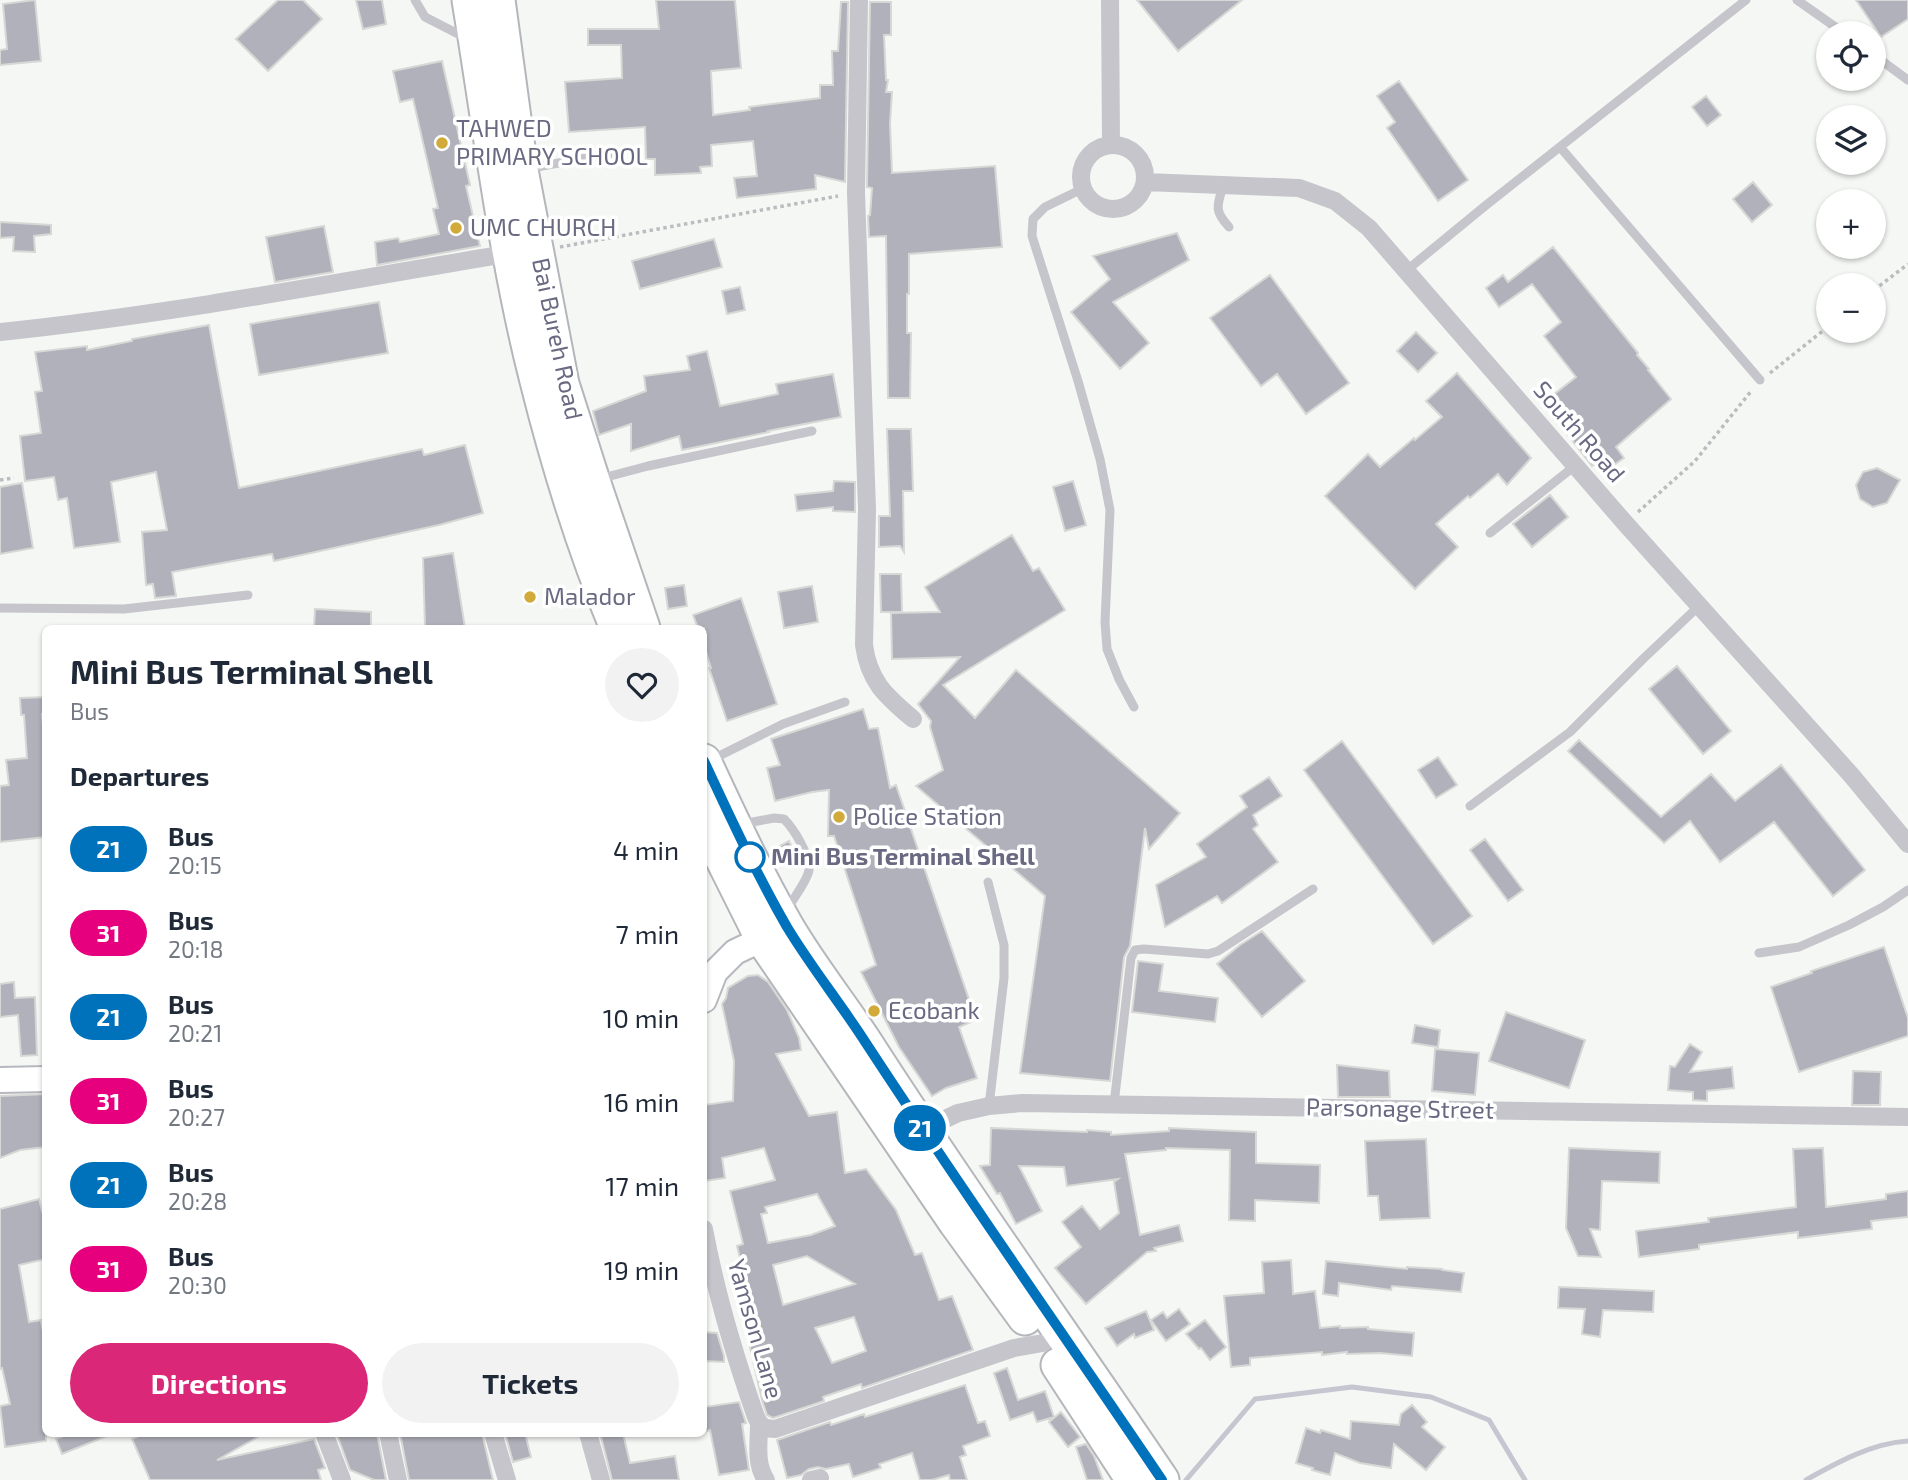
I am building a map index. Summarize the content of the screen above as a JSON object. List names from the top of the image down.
{
  "streets": {
    "highway": ["Bai Bureh Road"],
    "street": ["South Road", "Parsonage Street", "Yamson Lane"]
  },
  "places": [
    "TAHWED PRIMARY SCHOOL",
    "UMC CHURCH",
    "Malador",
    "Police Station",
    "Mini Bus Terminal Shell",
    "Ecobank"
  ],
  "lines": ["bus line 21"],
  "page": {
    "on_map": "21",
    "map_buttons": ["+", "−"],
    "heading": [
      ["Mini Bus Terminal Shell", "Bus"],
      "Departures"
    ],
    "list": [
      {
        "mark": "21",
        "name": "Bus",
        "note": "20:15",
        "value": "4 min"
      },
      {
        "mark": "31",
        "name": "Bus",
        "note": "20:18",
        "value": "7 min"
      },
      {
        "mark": "21",
        "name": "Bus",
        "note": "20:21",
        "value": "10 min"
      },
      {
        "mark": "31",
        "name": "Bus",
        "note": "20:27",
        "value": "16 min"
      },
      {
        "mark": "21",
        "name": "Bus",
        "note": "20:28",
        "value": "17 min"
      },
      {
        "mark": "31",
        "name": "Bus",
        "note": "20:30",
        "value": "19 min"
      }
    ],
    "buttons": ["Directions", "Tickets"]
  }
}
